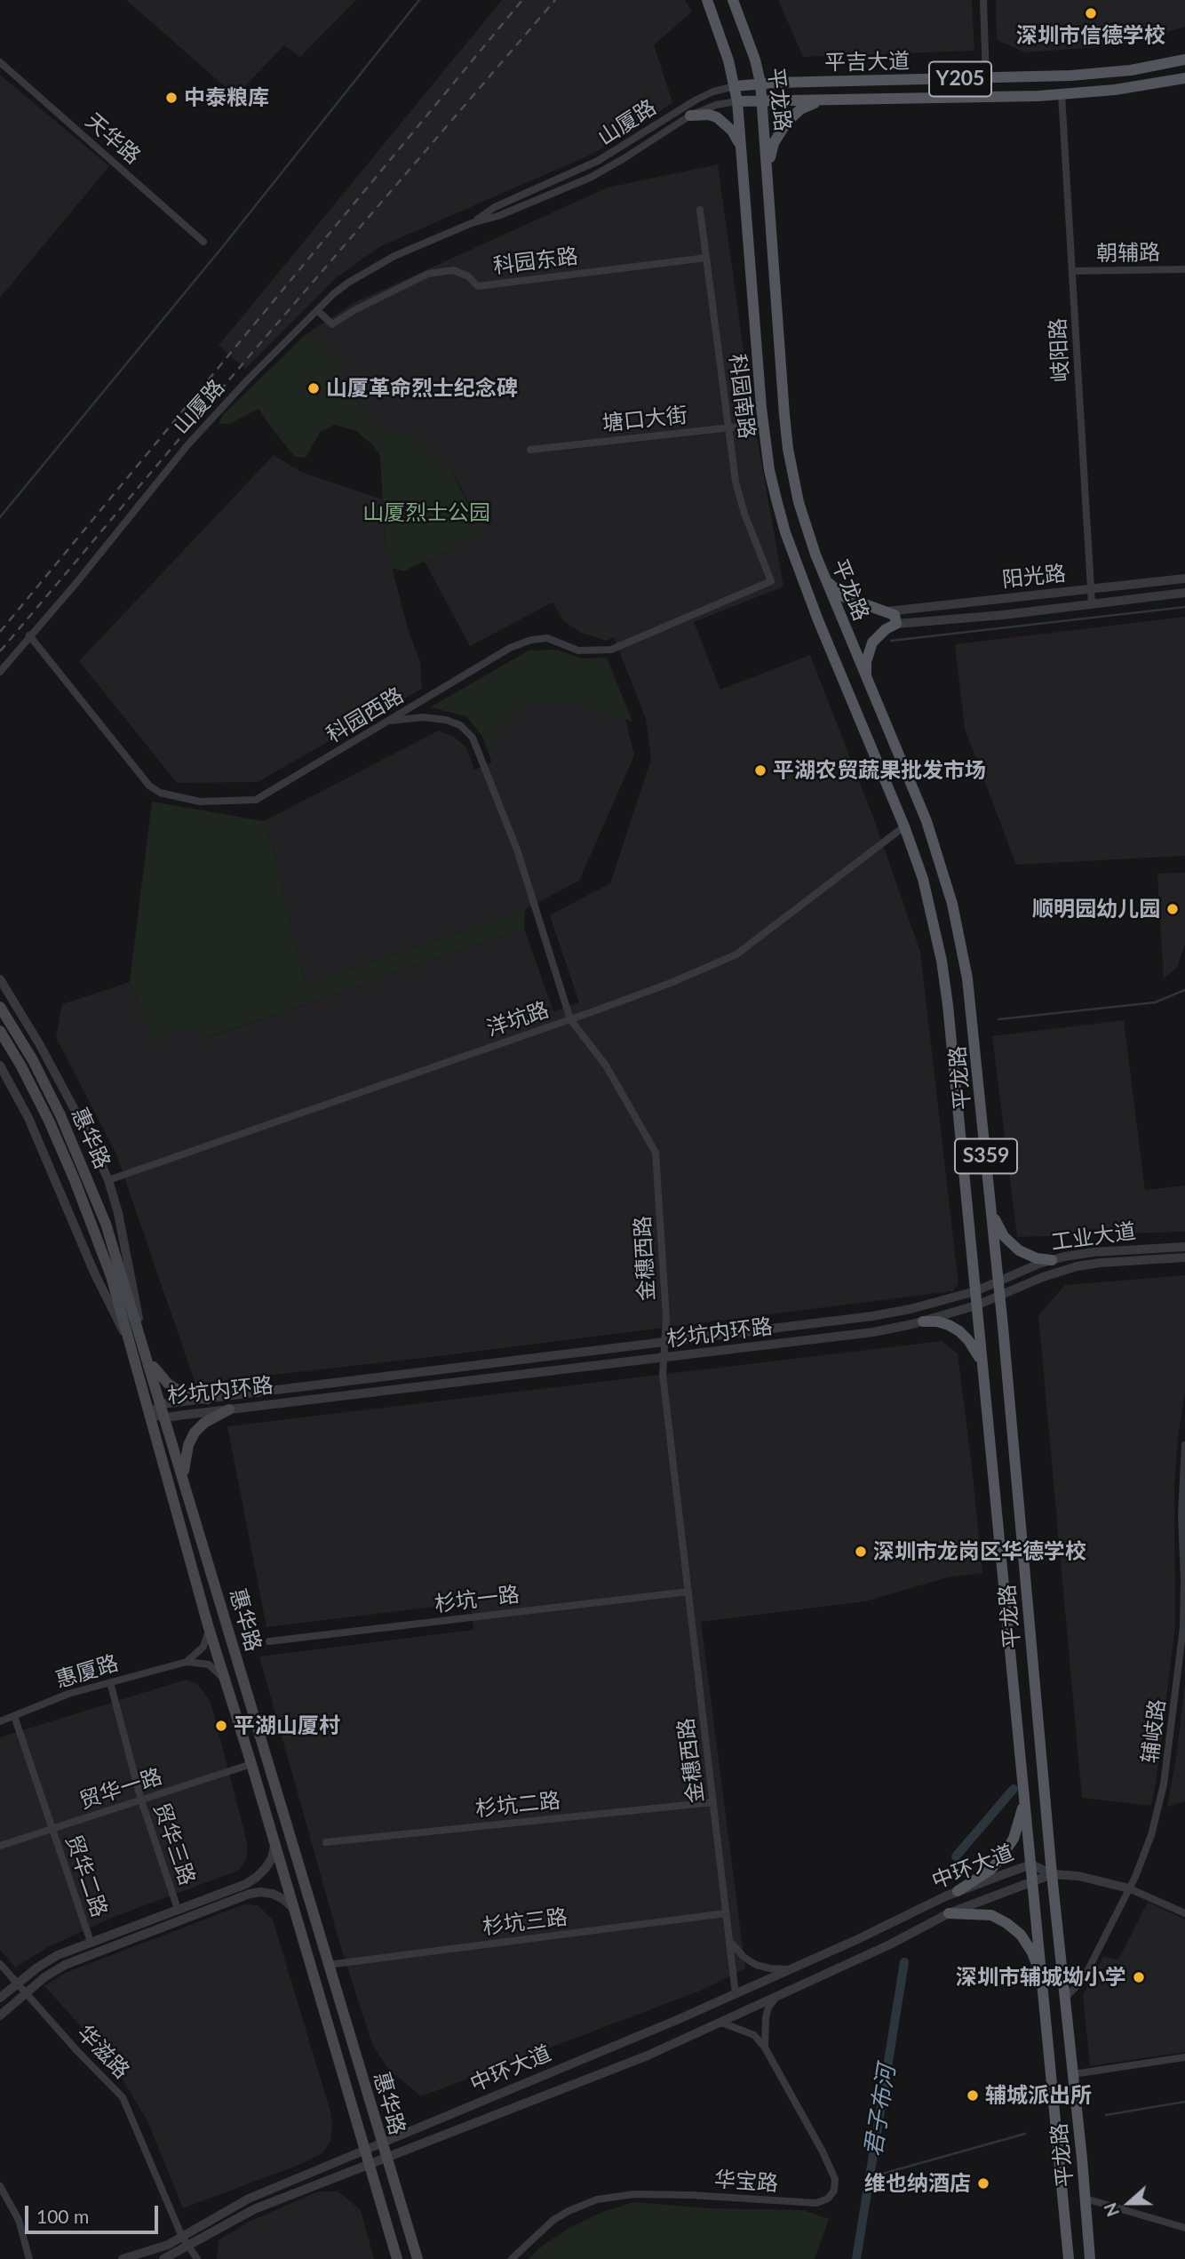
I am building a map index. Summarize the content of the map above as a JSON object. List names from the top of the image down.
{
  "streets": {
    "main road": [
      "平吉大道",
      "Y205",
      "平龙路",
      "惠华路",
      "S359"
    ],
    "street": [
      "山厦路",
      "天华路",
      "朝辅路",
      "科园东路",
      "岐阳路",
      "科园南路",
      "塘口大街",
      "阳光路",
      "科园西路",
      "洋坑路",
      "工业大道",
      "金穗西路",
      "杉坑内环路",
      "杉坑一路",
      "惠厦路",
      "辅岐路",
      "贸华一路",
      "杉坑二路",
      "贸华三路",
      "中环大道",
      "贸华二路",
      "杉坑三路",
      "华滋路",
      "华宝路"
    ]
  },
  "crossings": [
    ["平吉大道", "平龙路"],
    ["平吉大道", "山厦路"],
    ["平吉大道", "岐阳路"],
    ["平龙路", "山厦路"],
    ["平龙路", "塘口大街"],
    ["平龙路", "洋坑路"],
    ["平龙路", "工业大道"],
    ["平龙路", "杉坑内环路"],
    ["平龙路", "辅岐路"],
    ["平龙路", "中环大道"],
    ["山厦路", "科园东路"],
    ["山厦路", "科园西路"],
    ["朝辅路", "岐阳路"],
    ["科园东路", "科园南路"],
    ["岐阳路", "阳光路"],
    ["科园南路", "塘口大街"],
    ["科园南路", "科园西路"],
    ["科园西路", "金穗西路"],
    ["洋坑路", "金穗西路"],
    ["惠华路", "杉坑内环路"],
    ["惠华路", "贸华一路"],
    ["惠华路", "中环大道"],
    ["惠华路", "杉坑三路"],
    ["工业大道", "杉坑内环路"],
    ["金穗西路", "杉坑内环路"],
    ["金穗西路", "杉坑一路"],
    ["金穗西路", "杉坑二路"],
    ["金穗西路", "中环大道"],
    ["金穗西路", "杉坑三路"],
    ["惠厦路", "贸华三路"],
    ["惠厦路", "贸华二路"],
    ["贸华一路", "贸华三路"],
    ["贸华一路", "贸华二路"],
    ["中环大道", "华滋路"]
  ],
  "water": ["君子布河"],
  "parks": ["山厦烈士公园"],
  "places": [
    "深圳市信德学校",
    "中泰粮库",
    "山厦革命烈士纪念碑",
    "平湖农贸蔬果批发市场",
    "顺明园幼儿园",
    "深圳市龙岗区华德学校",
    "平湖山厦村",
    "深圳市辅城坳小学",
    "辅城派出所",
    "维也纳酒店"
  ],
  "scale_bar": "100 m",
  "north": "left"
}
